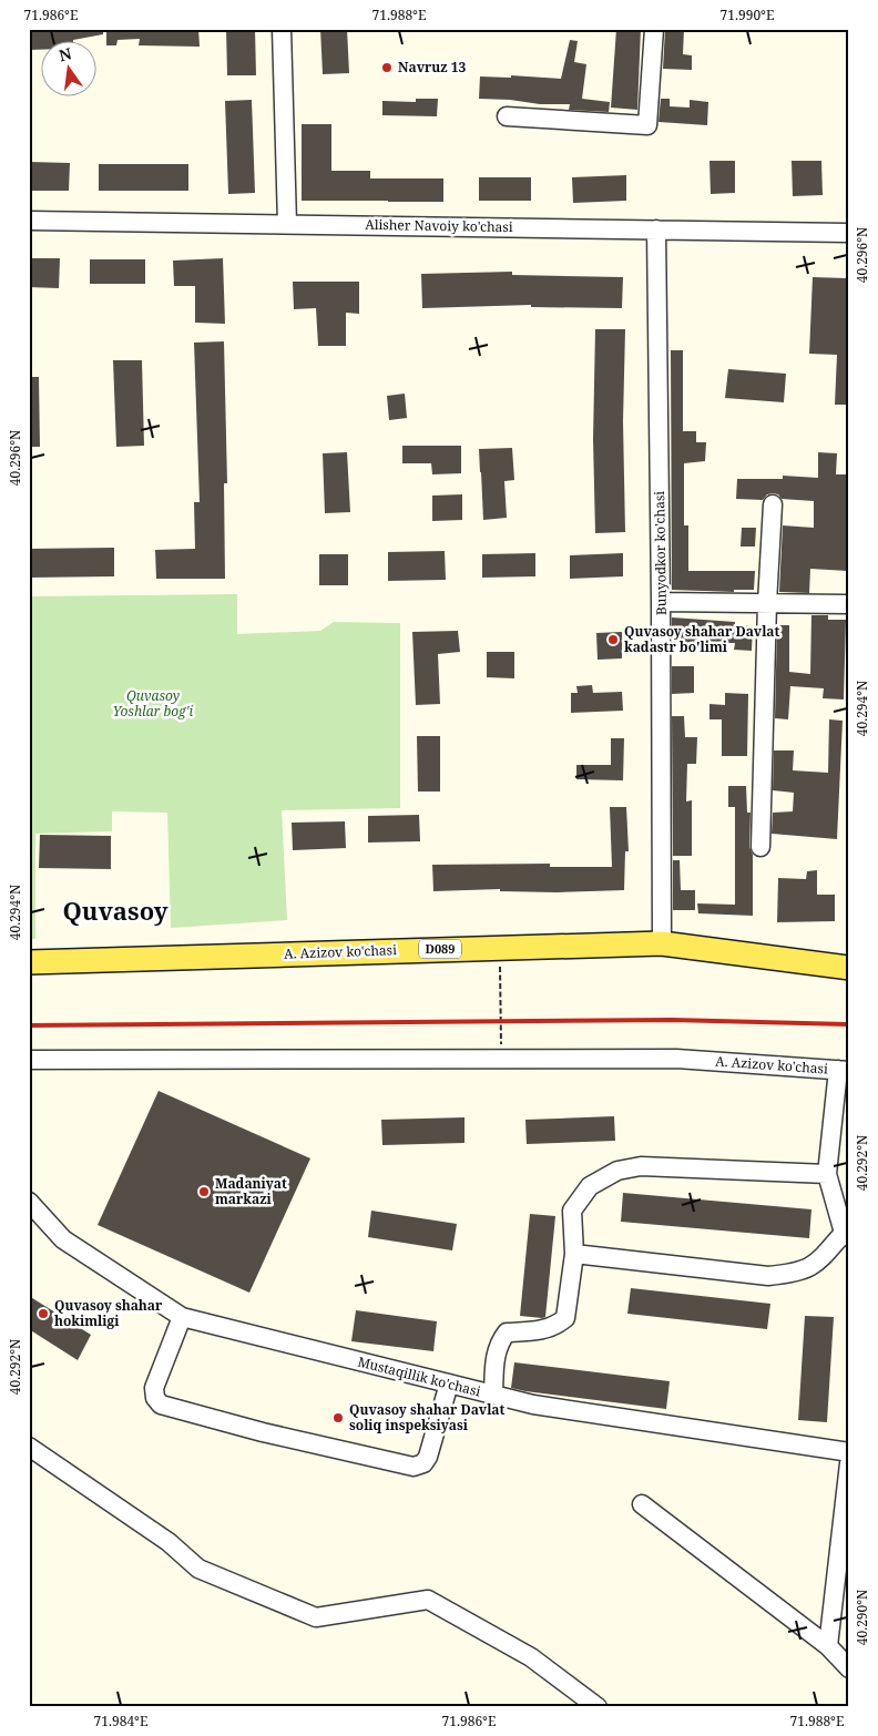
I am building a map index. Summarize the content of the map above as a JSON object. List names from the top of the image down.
{
  "streets": {
    "main road": ["D089", "A. Azizov ko'chasi"],
    "street": ["Alisher Navoiy ko'chasi", "Bunyodkor ko'chasi", "Mustaqillik ko'chasi"]
  },
  "crossings": [
    ["Alisher Navoiy ko'chasi", "Bunyodkor ko'chasi"],
    ["Bunyodkor ko'chasi", "A. Azizov ko'chasi"]
  ],
  "districts": ["Quvasoy"],
  "parks": ["Quvasoy Yoshlar bog'i"],
  "places": [
    "Navruz 13",
    "Quvasoy shahar Davlat kadastr bo'limi",
    "Madaniyat markazi",
    "Quvasoy shahar hokimligi",
    "Quvasoy shahar Davlat soliq inspeksiyasi"
  ],
  "north": "top",
  "coordinates": [
    "71.986°E",
    "71.988°E",
    "71.990°E",
    "40.296°N",
    "40.294°N",
    "40.292°N",
    "40.290°N",
    "71.984°E"
  ]
}
